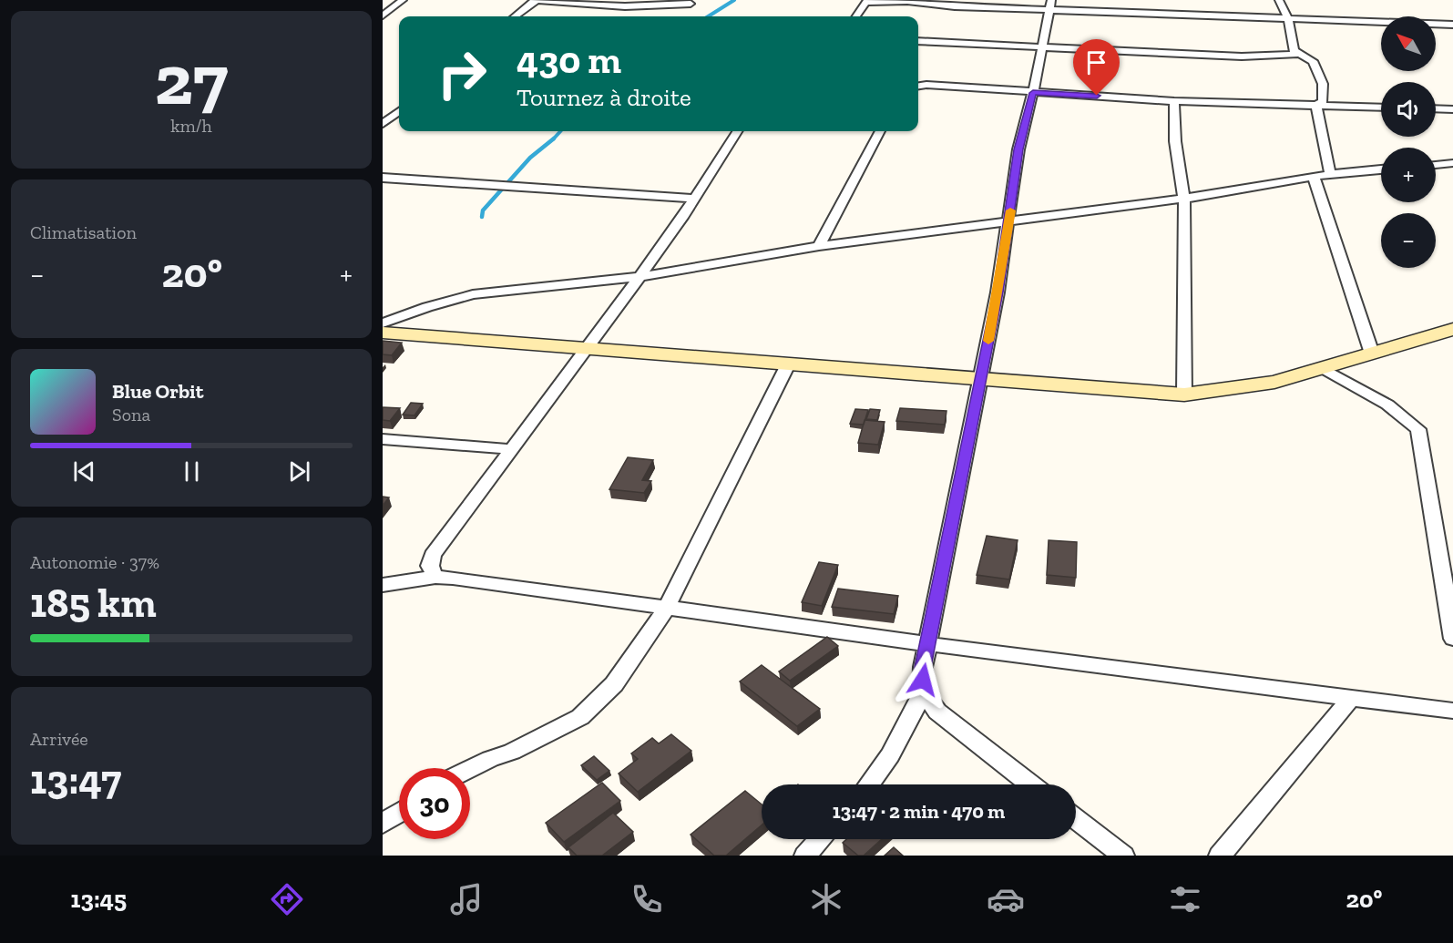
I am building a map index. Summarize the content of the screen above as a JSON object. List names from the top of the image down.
{
  "north": "top left",
  "page": {
    "tile": [
      ["27", "km/h"],
      "Climatisation",
      ["Autonomie · 37%", "185 km"],
      ["Arrivée", "13:47"]
    ],
    "map_buttons": ["+", "−"],
    "turn": ["430 m", "Tournez à droite"],
    "heat": ["−", "20°", "+"],
    "song": ["Blue Orbit", "Sona"],
    "limit": "30",
    "trip": "13:47 · 2 min · 470 m",
    "tabs": ["13:45", "20°"]
  }
}
